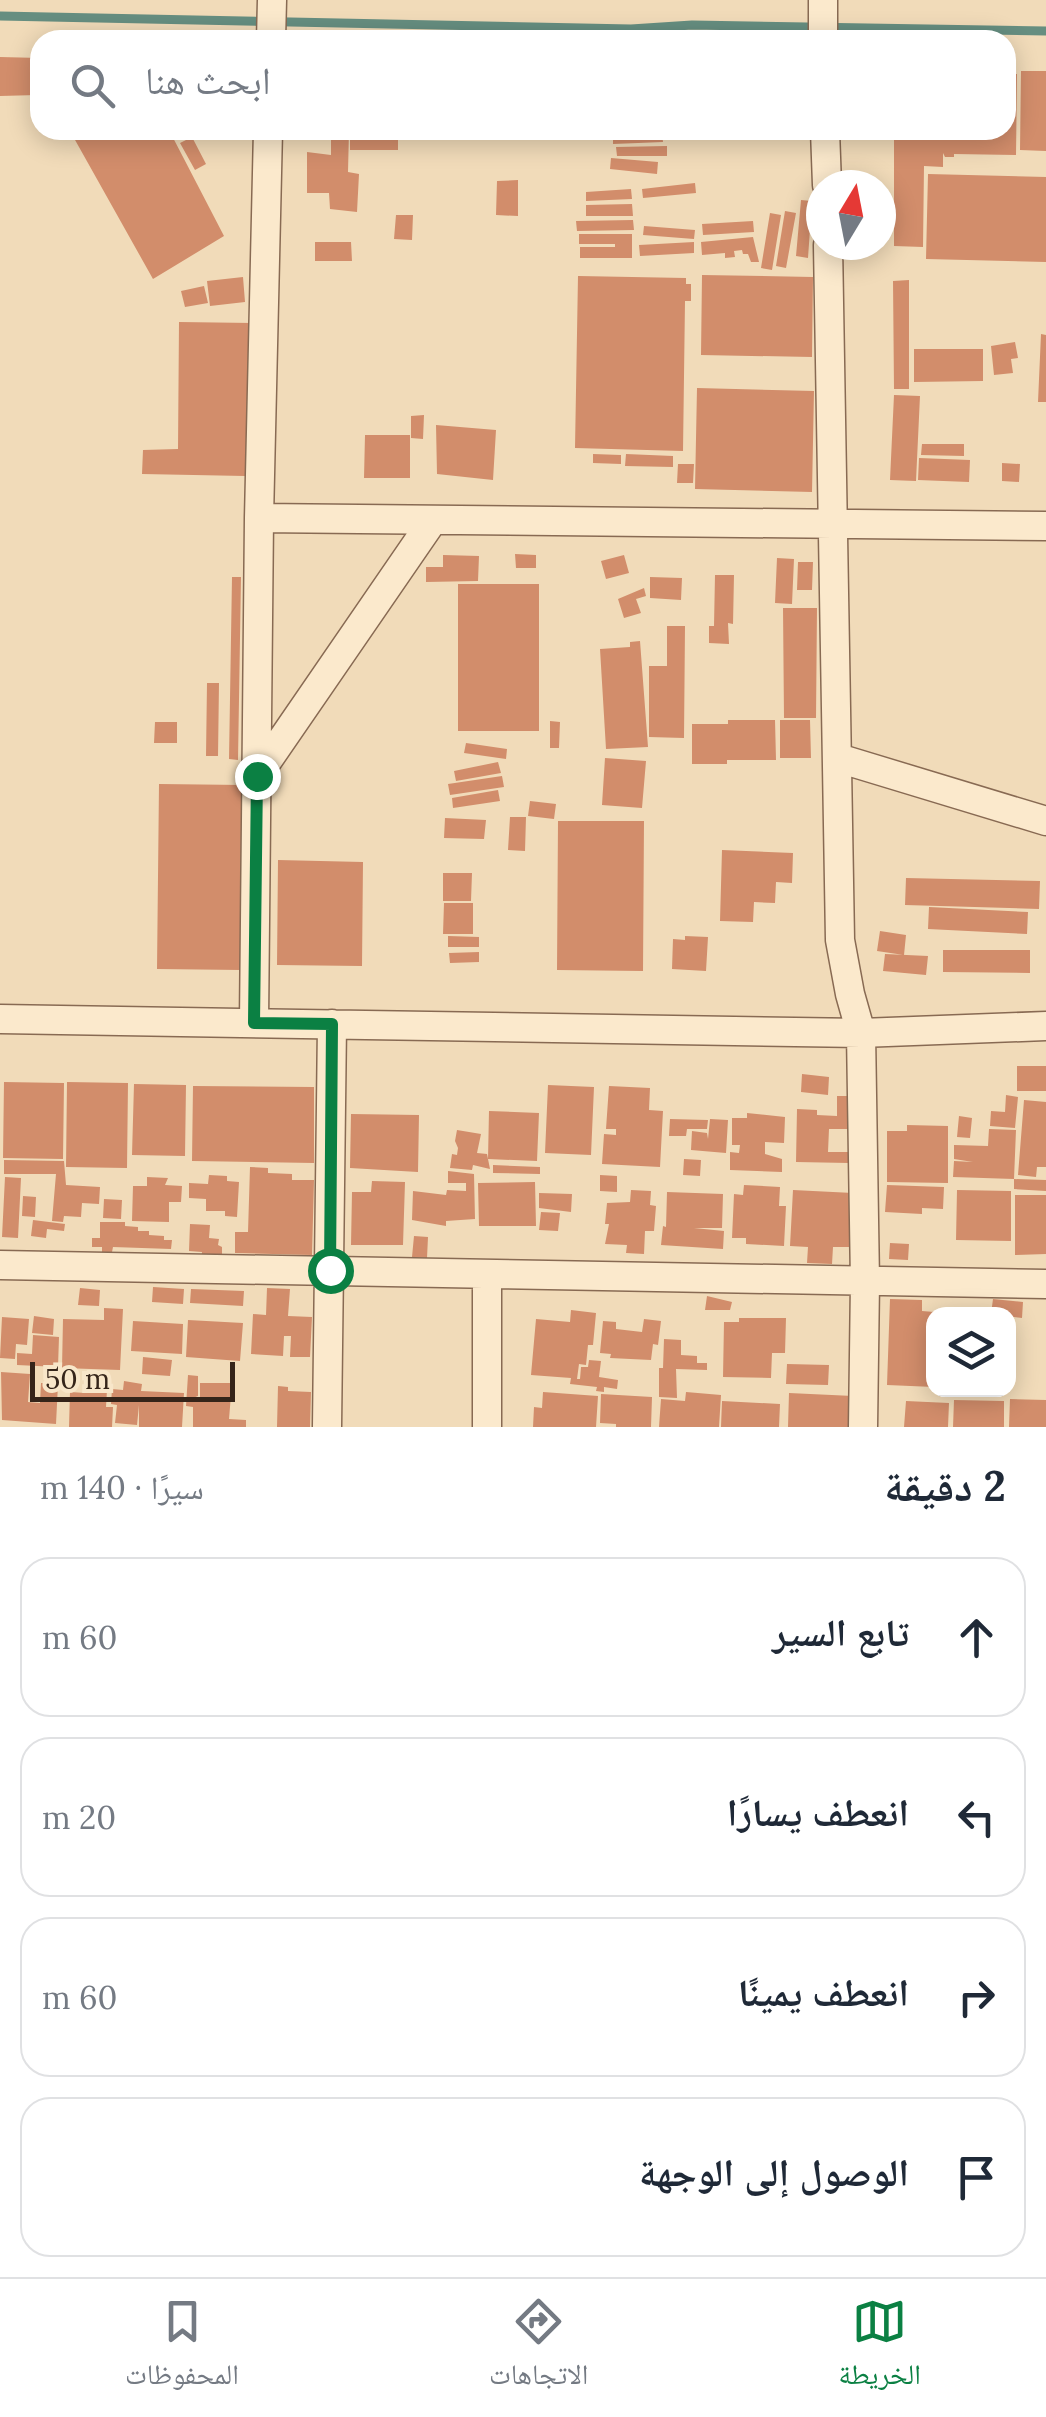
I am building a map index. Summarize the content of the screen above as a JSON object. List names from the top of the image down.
{
  "scale_bar": "50 m",
  "north": "top",
  "page": {
    "search": "ابحث هنا",
    "scale": "50 m",
    "heading": ["2 دقيقة", "سيرًا · 140 m"],
    "list": [
      ["تابع السير", "60 m"],
      ["انعطف يسارًا", "20 m"],
      ["انعطف يمينًا", "60 m"],
      "الوصول إلى الوجهة"
    ],
    "nav": ["الخريطة", "الاتجاهات", "المحفوظات"]
  }
}
